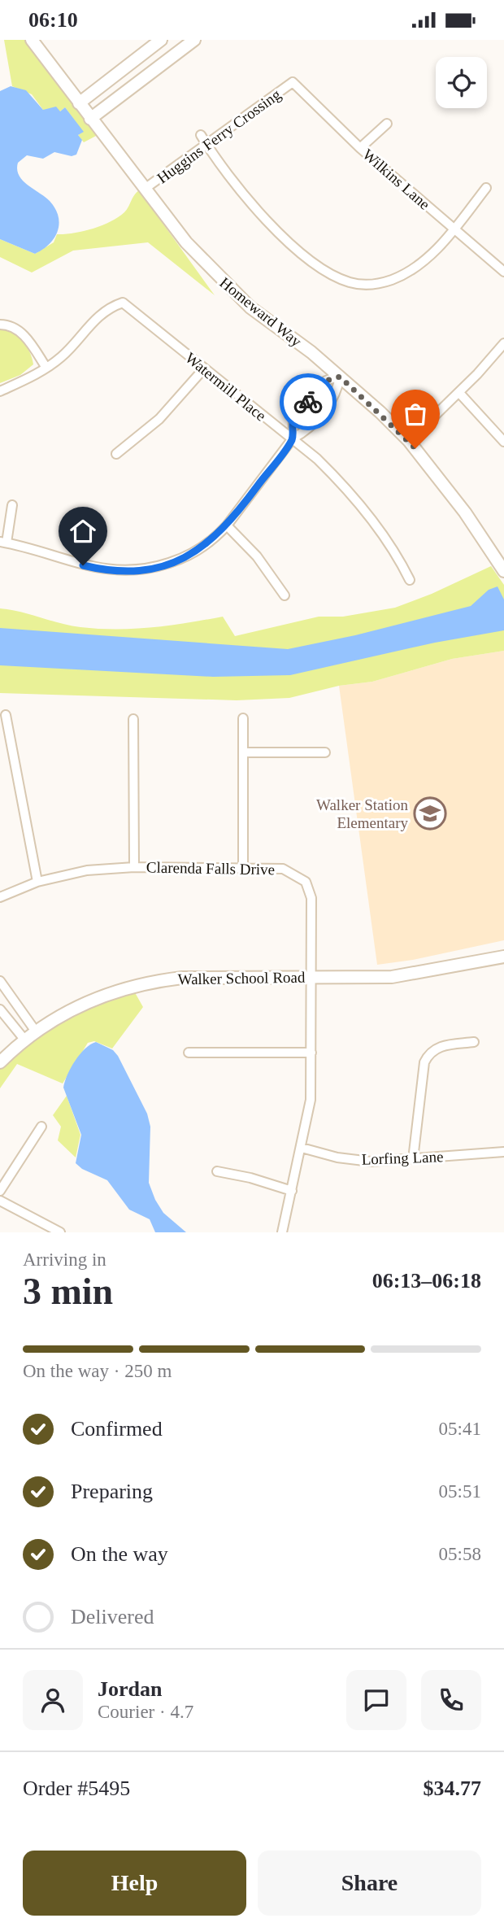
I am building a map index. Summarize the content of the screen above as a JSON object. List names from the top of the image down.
{
  "streets": {
    "street": [
      "Huggins Ferry Crossing",
      "Wilkins Lane",
      "Homeward Way",
      "Watermill Place",
      "Clarenda Falls Drive",
      "Walker School Road",
      "Lorfing Lane"
    ]
  },
  "crossings": [
    ["Huggins Ferry Crossing", "Wilkins Lane"],
    ["Huggins Ferry Crossing", "Homeward Way"],
    ["Clarenda Falls Drive", "Walker School Road"],
    ["Clarenda Falls Drive", "Lorfing Lane"]
  ],
  "places": {
    "school or university": ["Walker Station Elementary"]
  },
  "page": {
    "status": "06:10",
    "heading": ["3 min", "Arriving in", "06:13–06:18"],
    "panel": [
      "Jordan",
      "Courier · 4.7",
      "Order #5495",
      "$34.77"
    ],
    "bar": "On the way · 250 m",
    "list": [
      ["Confirmed", "05:41"],
      ["Preparing", "05:51"],
      ["On the way", "05:58"],
      "Delivered"
    ],
    "buttons": ["Help", "Share"]
  }
}
